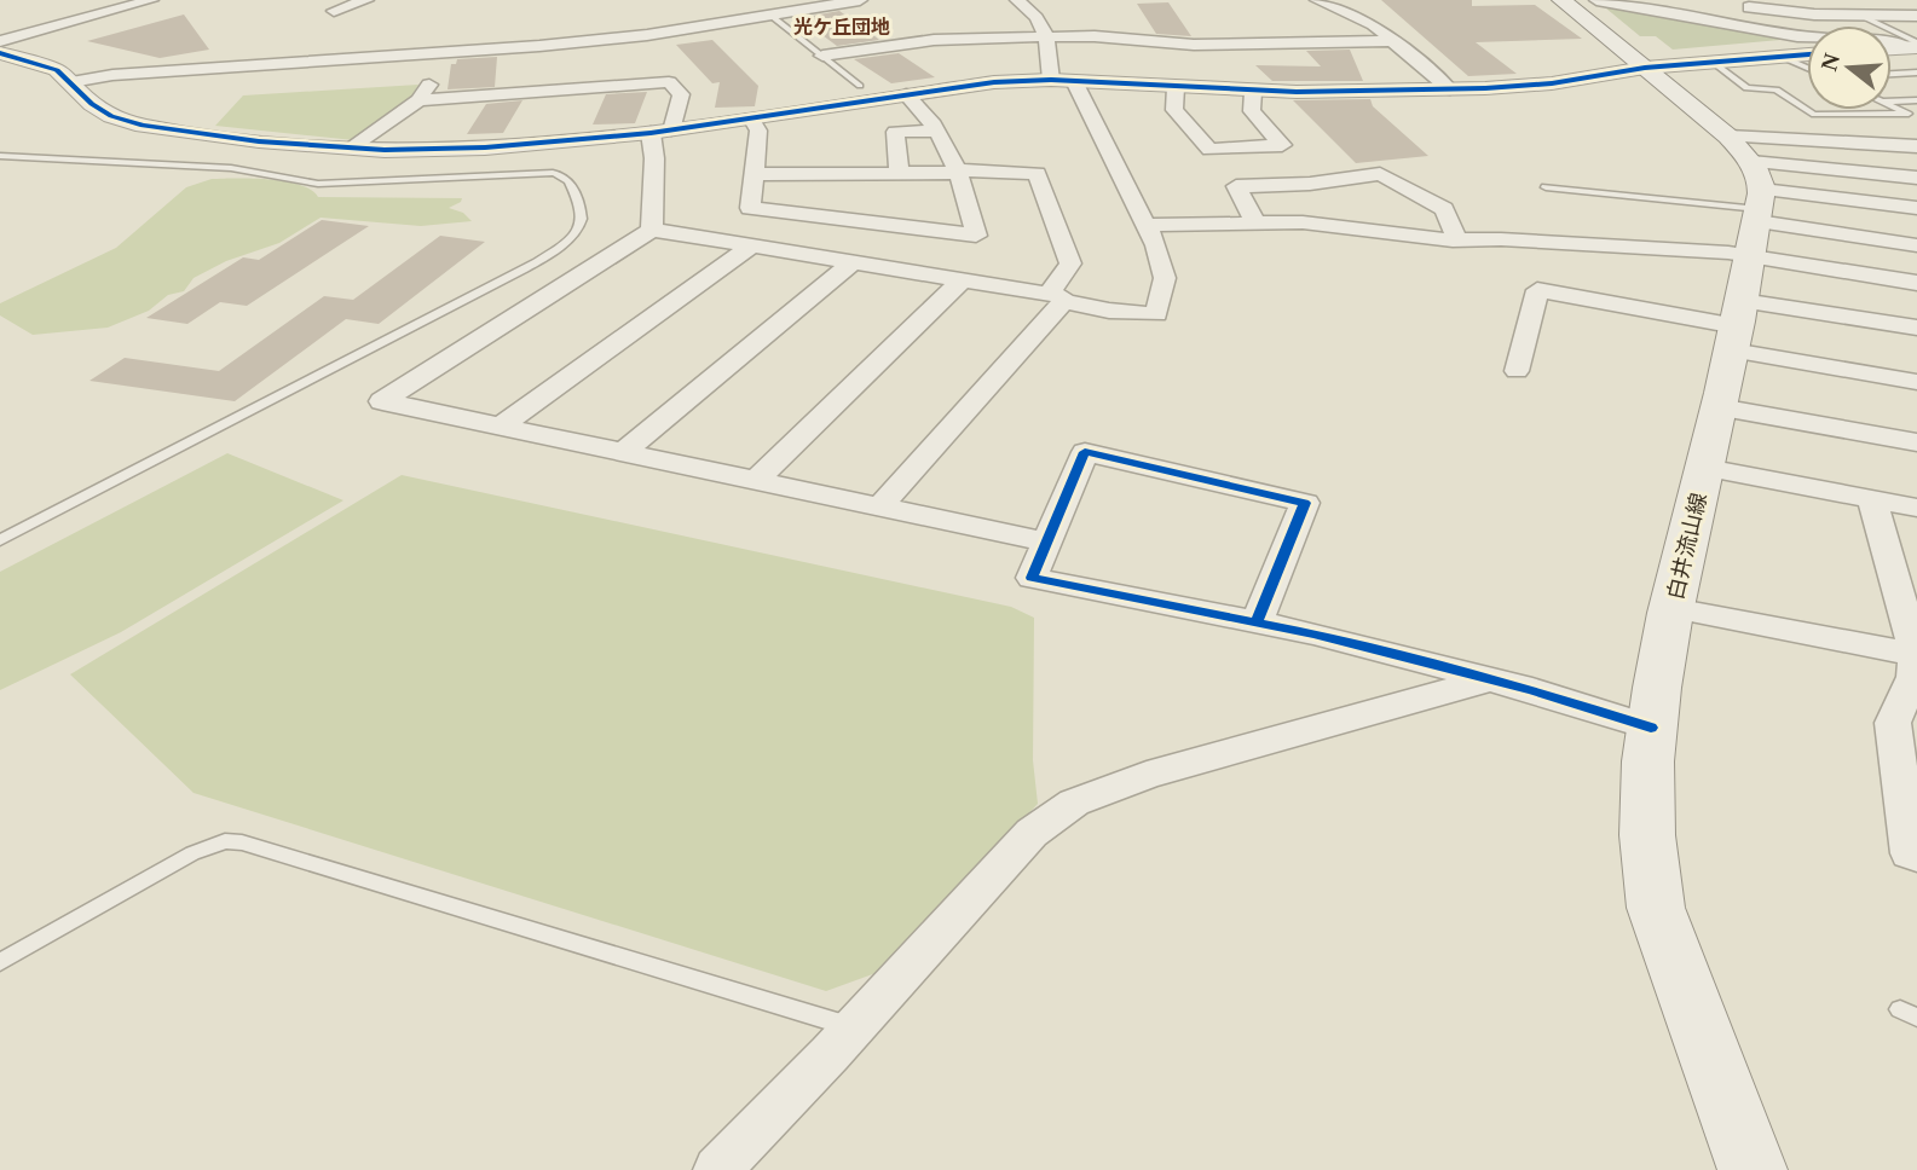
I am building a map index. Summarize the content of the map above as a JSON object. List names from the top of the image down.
{
  "streets": {
    "main road": ["白井流山線"]
  },
  "districts": ["光ケ丘団地"],
  "north": "left"
}
